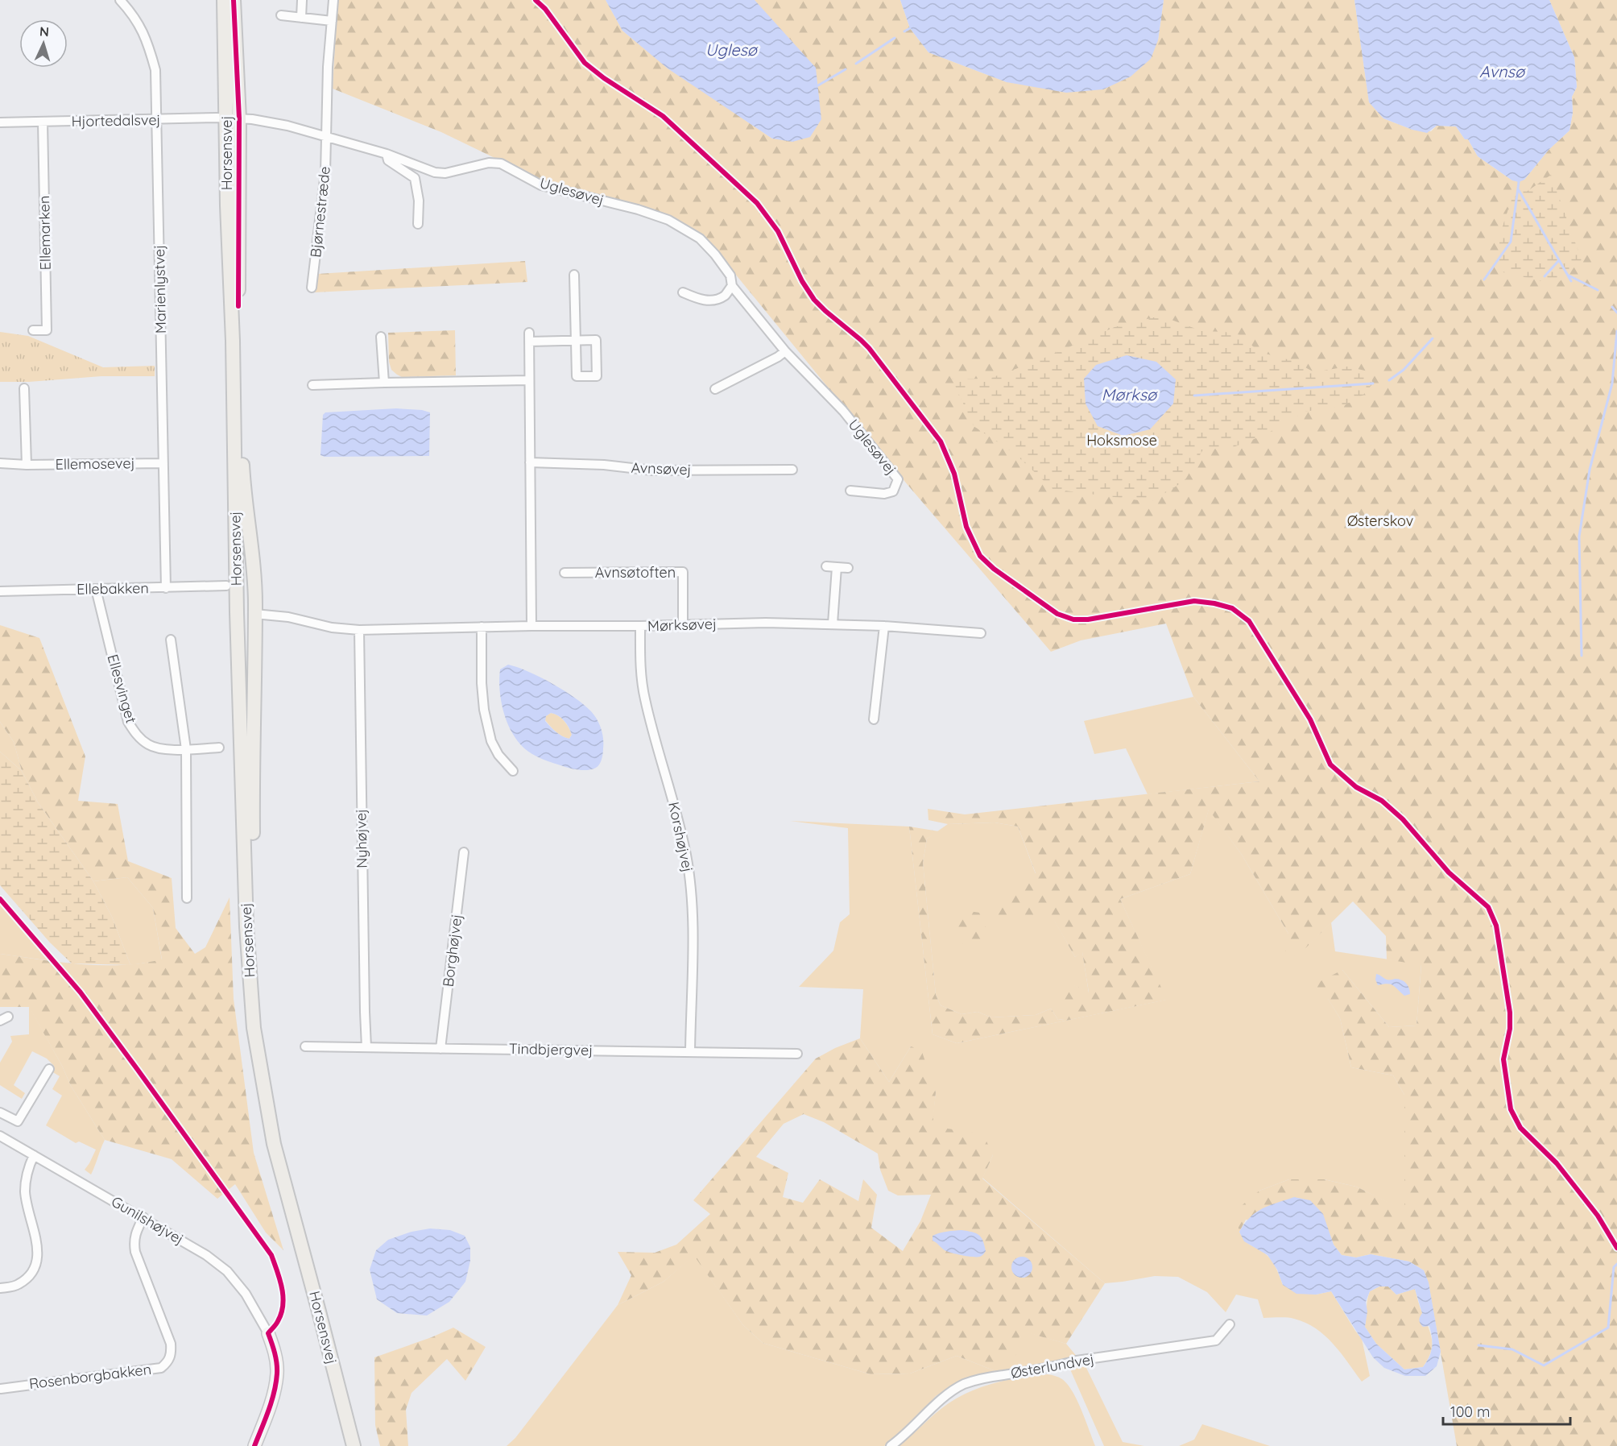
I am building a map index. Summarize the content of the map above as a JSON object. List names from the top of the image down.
{
  "streets": {
    "main road": ["Horsensvej"],
    "street": [
      "Hjortedalsvej",
      "Uglesøvej",
      "Bjørnestræde",
      "Ellemarken",
      "Marienlystvej",
      "Ellemosevej",
      "Avnsøvej",
      "Avnsøtoften",
      "Ellebakken",
      "Mørksøvej",
      "Ellesvinget",
      "Korshøjvej",
      "Nyhøjvej",
      "Borghøjvej",
      "Tindbjergvej",
      "Gunilshøjvej",
      "Østerlundvej",
      "Rosenborgbakken"
    ]
  },
  "crossings": [
    ["Hjortedalsvej", "Horsensvej"],
    ["Hjortedalsvej", "Uglesøvej"],
    ["Hjortedalsvej", "Ellemarken"],
    ["Hjortedalsvej", "Marienlystvej"],
    ["Horsensvej", "Uglesøvej"],
    ["Horsensvej", "Mørksøvej"],
    ["Uglesøvej", "Bjørnestræde"],
    ["Marienlystvej", "Ellemosevej"],
    ["Marienlystvej", "Ellebakken"],
    ["Avnsøtoften", "Mørksøvej"],
    ["Ellebakken", "Ellesvinget"],
    ["Mørksøvej", "Korshøjvej"],
    ["Mørksøvej", "Nyhøjvej"],
    ["Korshøjvej", "Tindbjergvej"],
    ["Nyhøjvej", "Tindbjergvej"],
    ["Borghøjvej", "Tindbjergvej"],
    ["Gunilshøjvej", "Rosenborgbakken"]
  ],
  "water": ["Uglesø", "Avnsø", "Mørksø"],
  "parks": ["Hoksmose", "Østerskov"],
  "scale_bar": "100 m",
  "north": "top"
}
